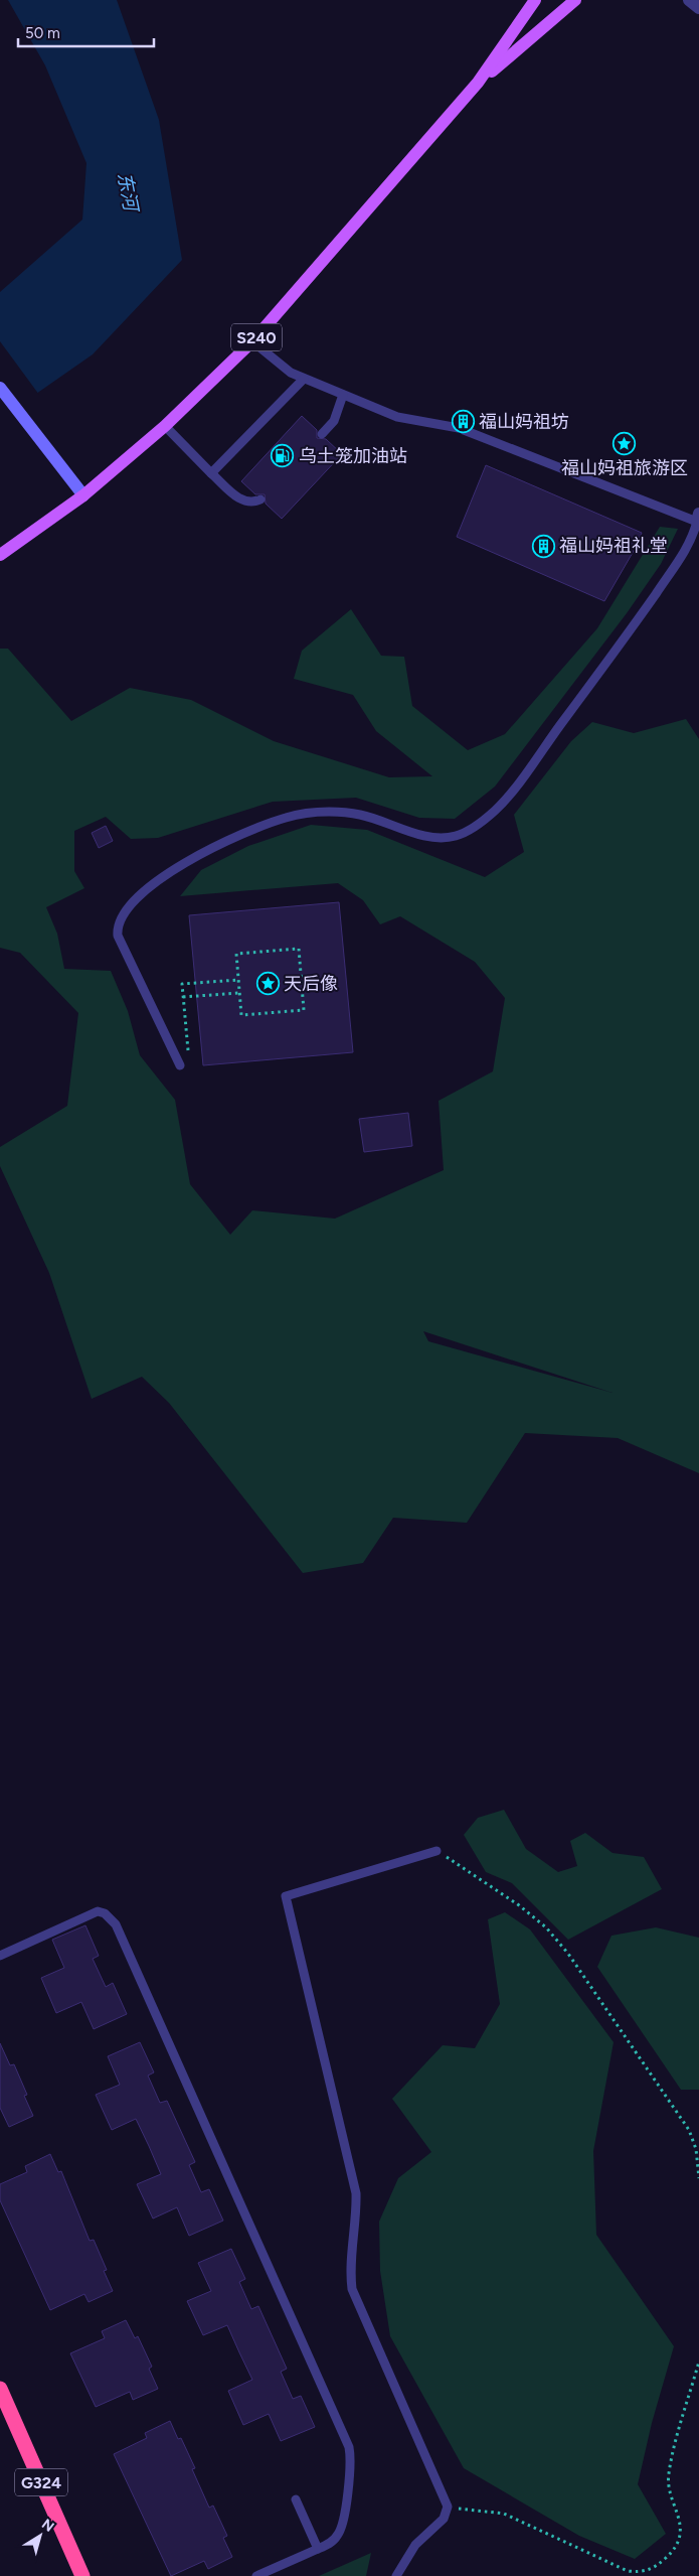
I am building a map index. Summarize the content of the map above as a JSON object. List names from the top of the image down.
{
  "streets": {
    "highway": ["G324"],
    "main road": ["S240"]
  },
  "water": ["东河"],
  "places": {
    "building": ["福山妈祖坊", "福山妈祖礼堂"],
    "place": ["福山妈祖旅游区", "天后像"],
    "fuel station": ["乌土笼加油站"]
  },
  "scale_bar": "50 m",
  "north": "top right"
}
